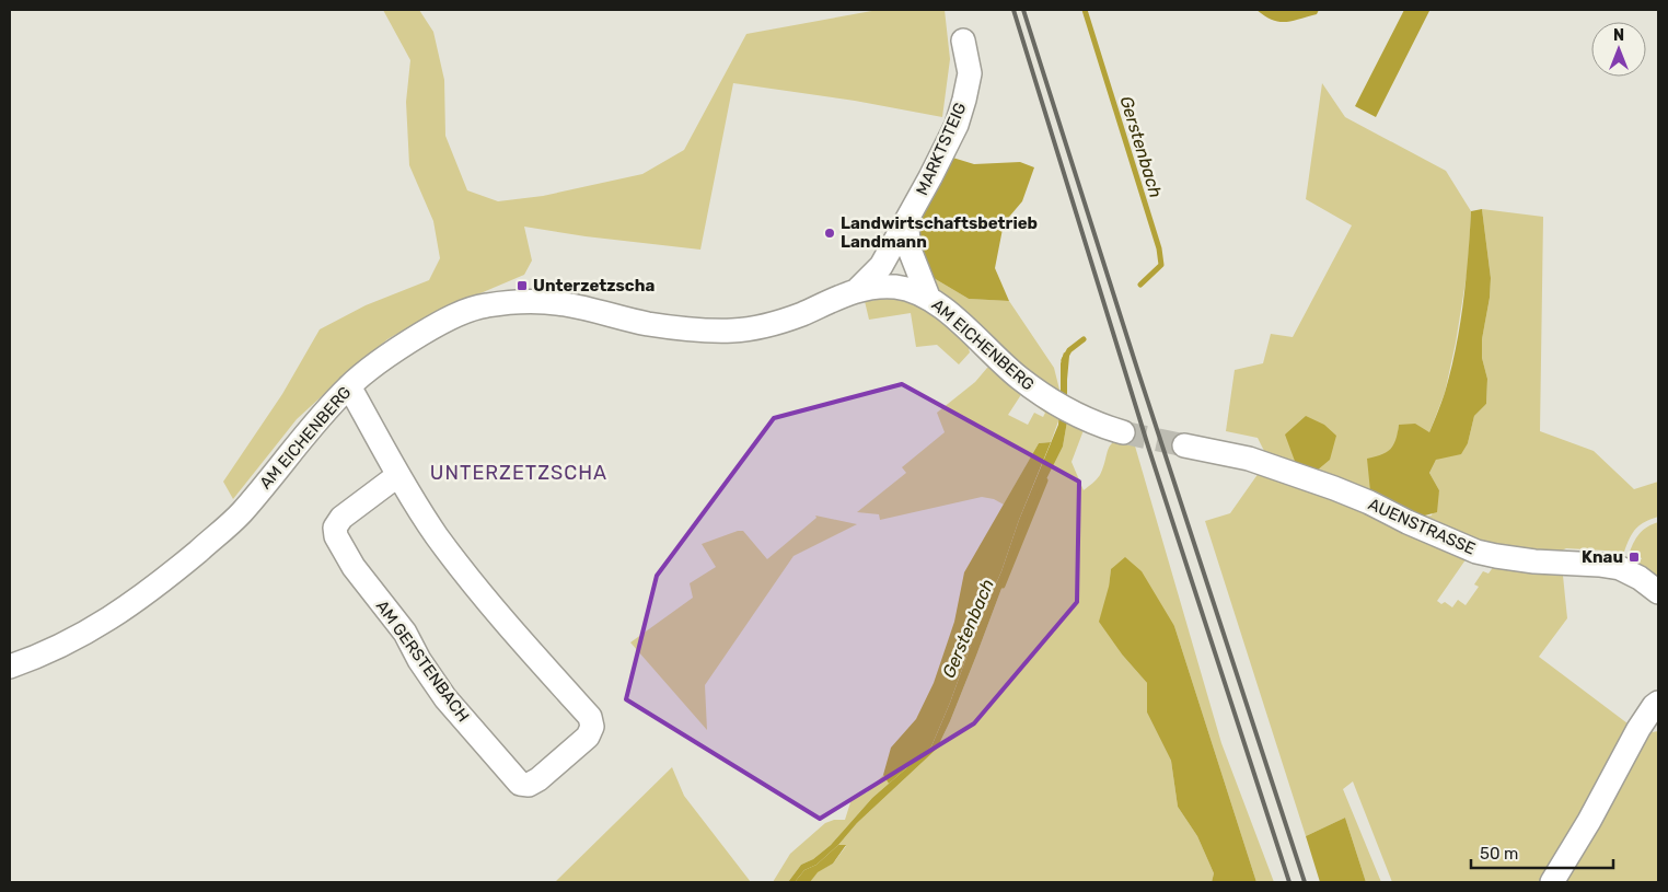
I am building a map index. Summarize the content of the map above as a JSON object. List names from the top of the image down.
{
  "streets": {
    "street": [
      "MARKTSTEIG",
      "AM EICHENBERG",
      "AUENSTRASSE",
      "AM GERSTENBACH"
    ]
  },
  "crossings": [
    ["MARKTSTEIG", "AM EICHENBERG"],
    ["AM EICHENBERG", "AM GERSTENBACH"]
  ],
  "districts": ["UNTERZETZSCHA"],
  "water": ["Gerstenbach"],
  "places": {
    "other": ["Landwirtschaftsbetrieb Landmann"],
    "transit": ["Unterzetzscha", "Knau"]
  },
  "scale_bar": "50 m",
  "north": "top"
}
